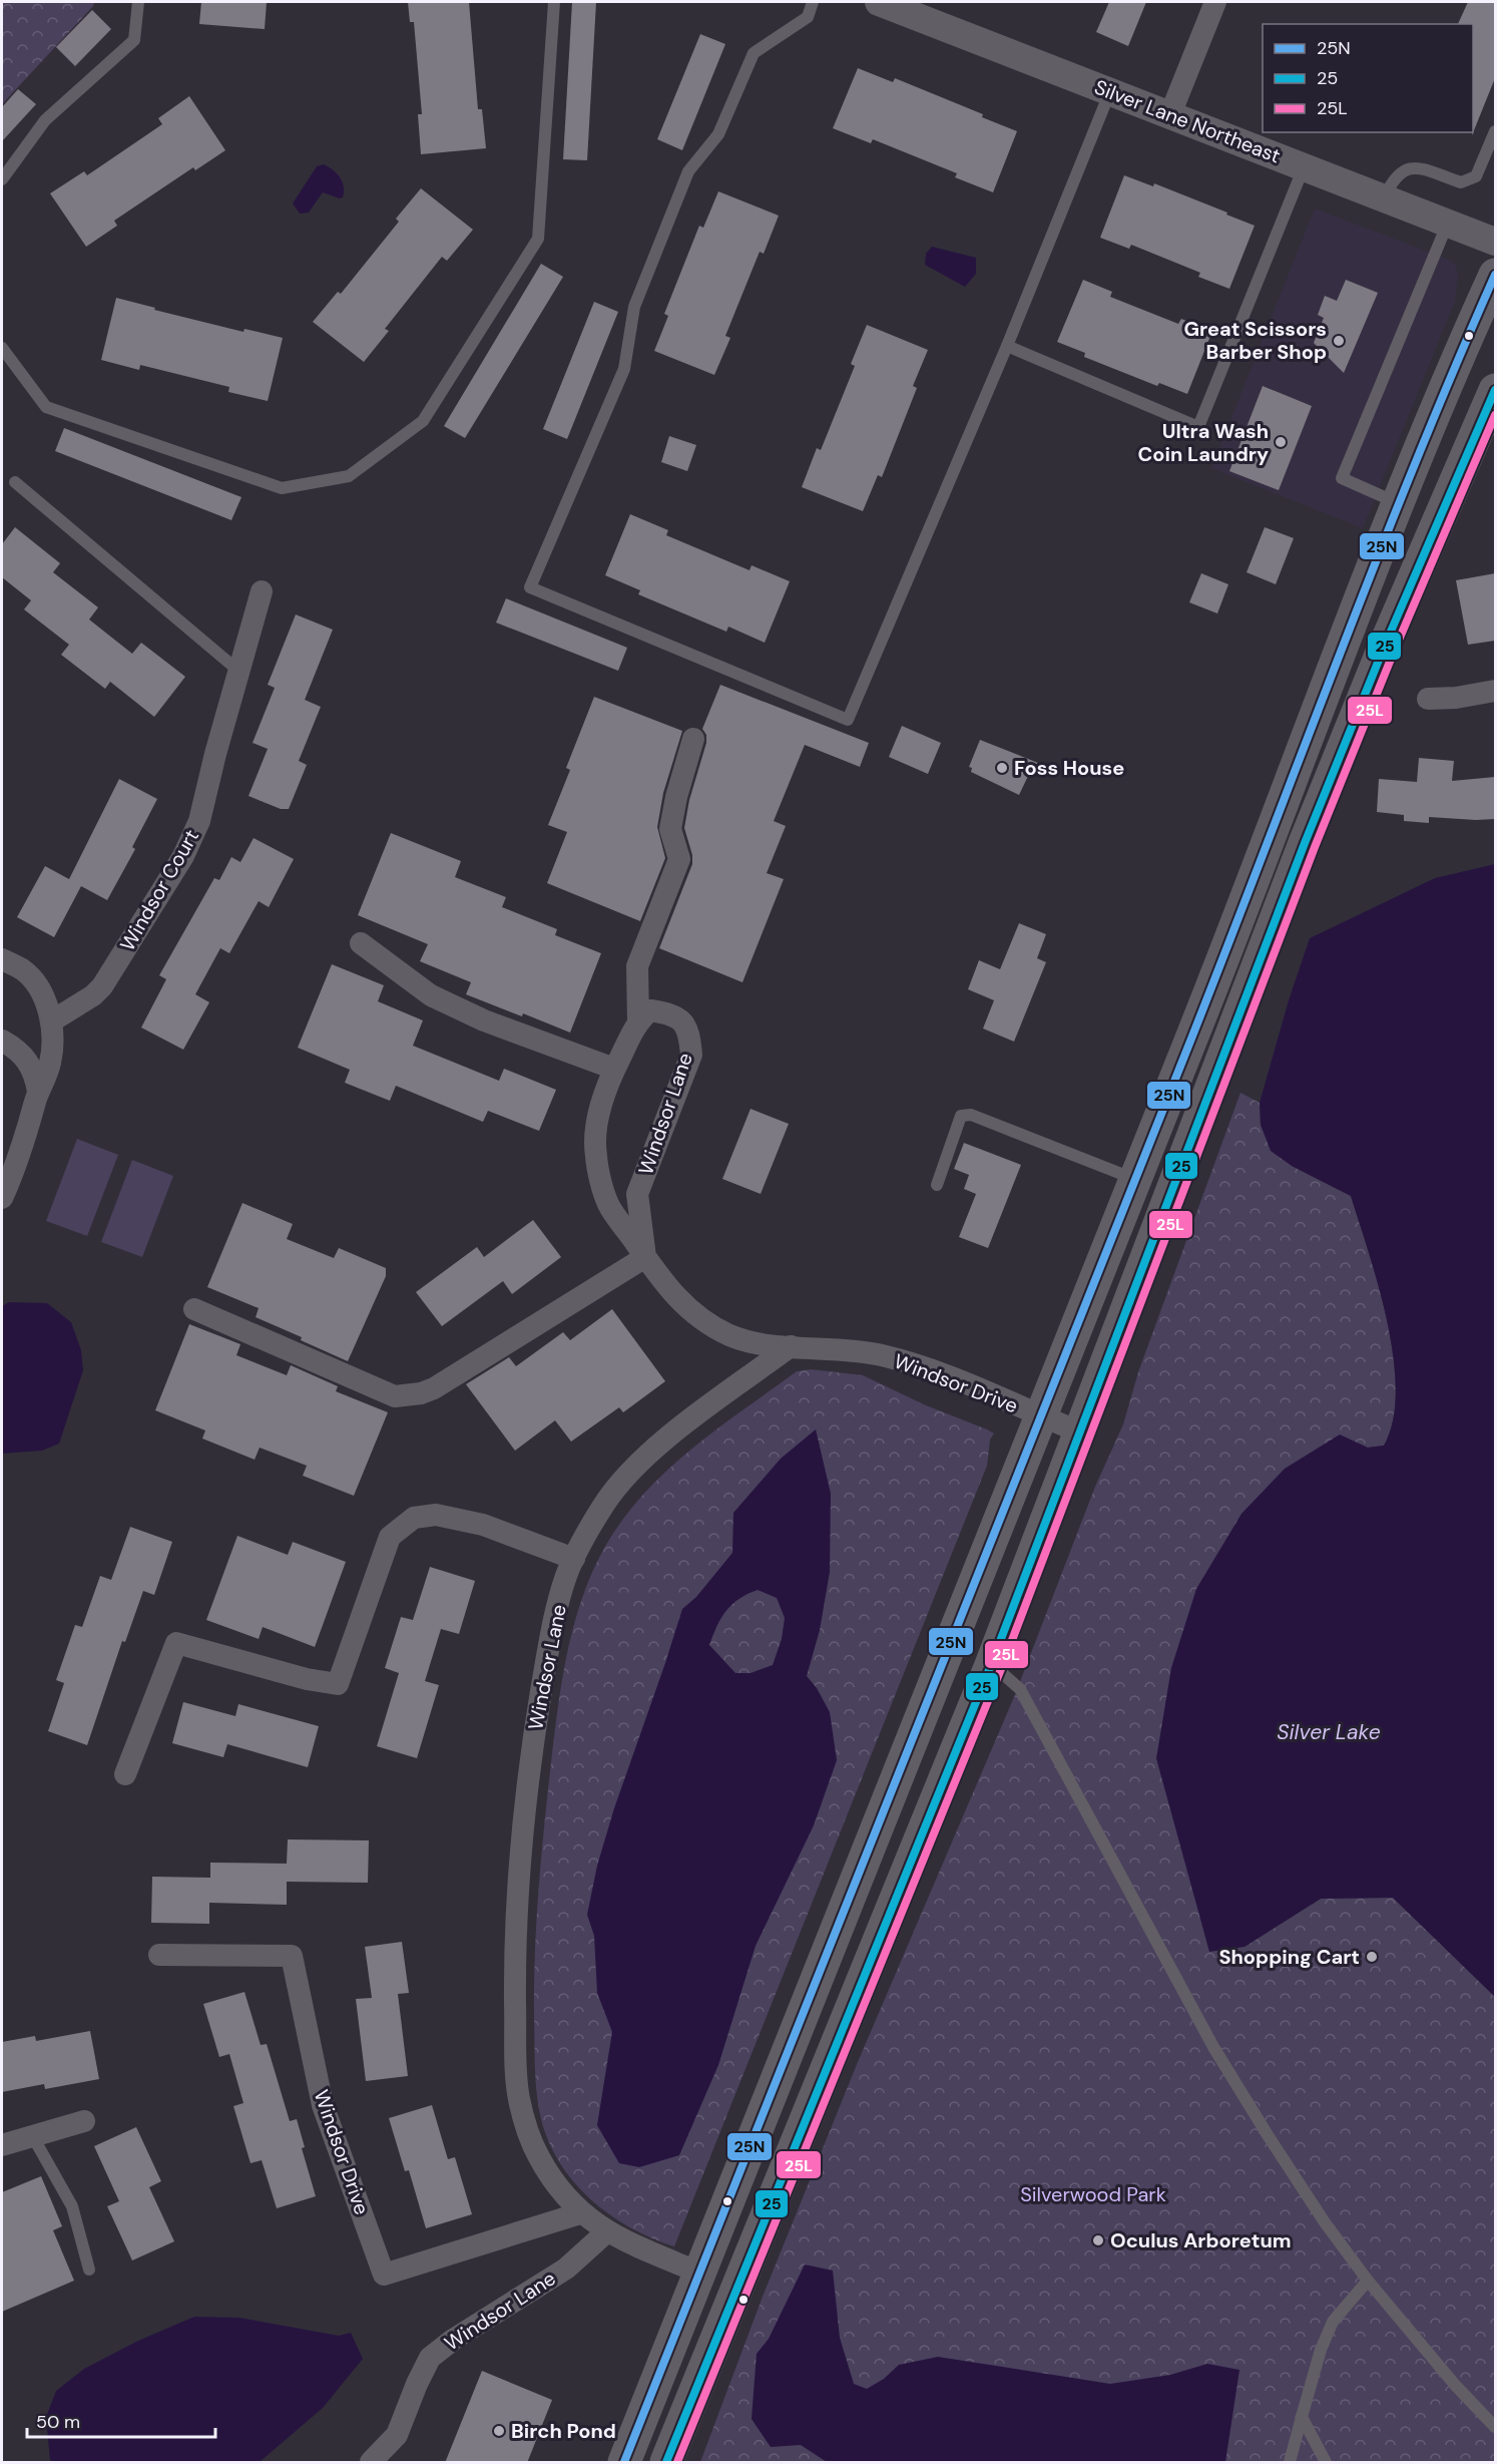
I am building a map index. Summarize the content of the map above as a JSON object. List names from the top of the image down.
{
  "streets": {
    "street": [
      "Silver Lane Northeast",
      "Windsor Court",
      "Windsor Lane",
      "Windsor Drive"
    ]
  },
  "crossings": [
    ["Windsor Lane", "Windsor Drive"]
  ],
  "water": ["Silver Lake"],
  "parks": ["Silverwood Park"],
  "places": [
    "Great Scissors Barber Shop",
    "Ultra Wash Coin Laundry",
    "Foss House",
    "Shopping Cart",
    "Oculus Arboretum",
    "Birch Pond"
  ],
  "lines": ["transit line 25N", "transit line 25", "transit line 25L"],
  "legend": ["25N", "25", "25L"],
  "scale_bar": "50 m"
}
